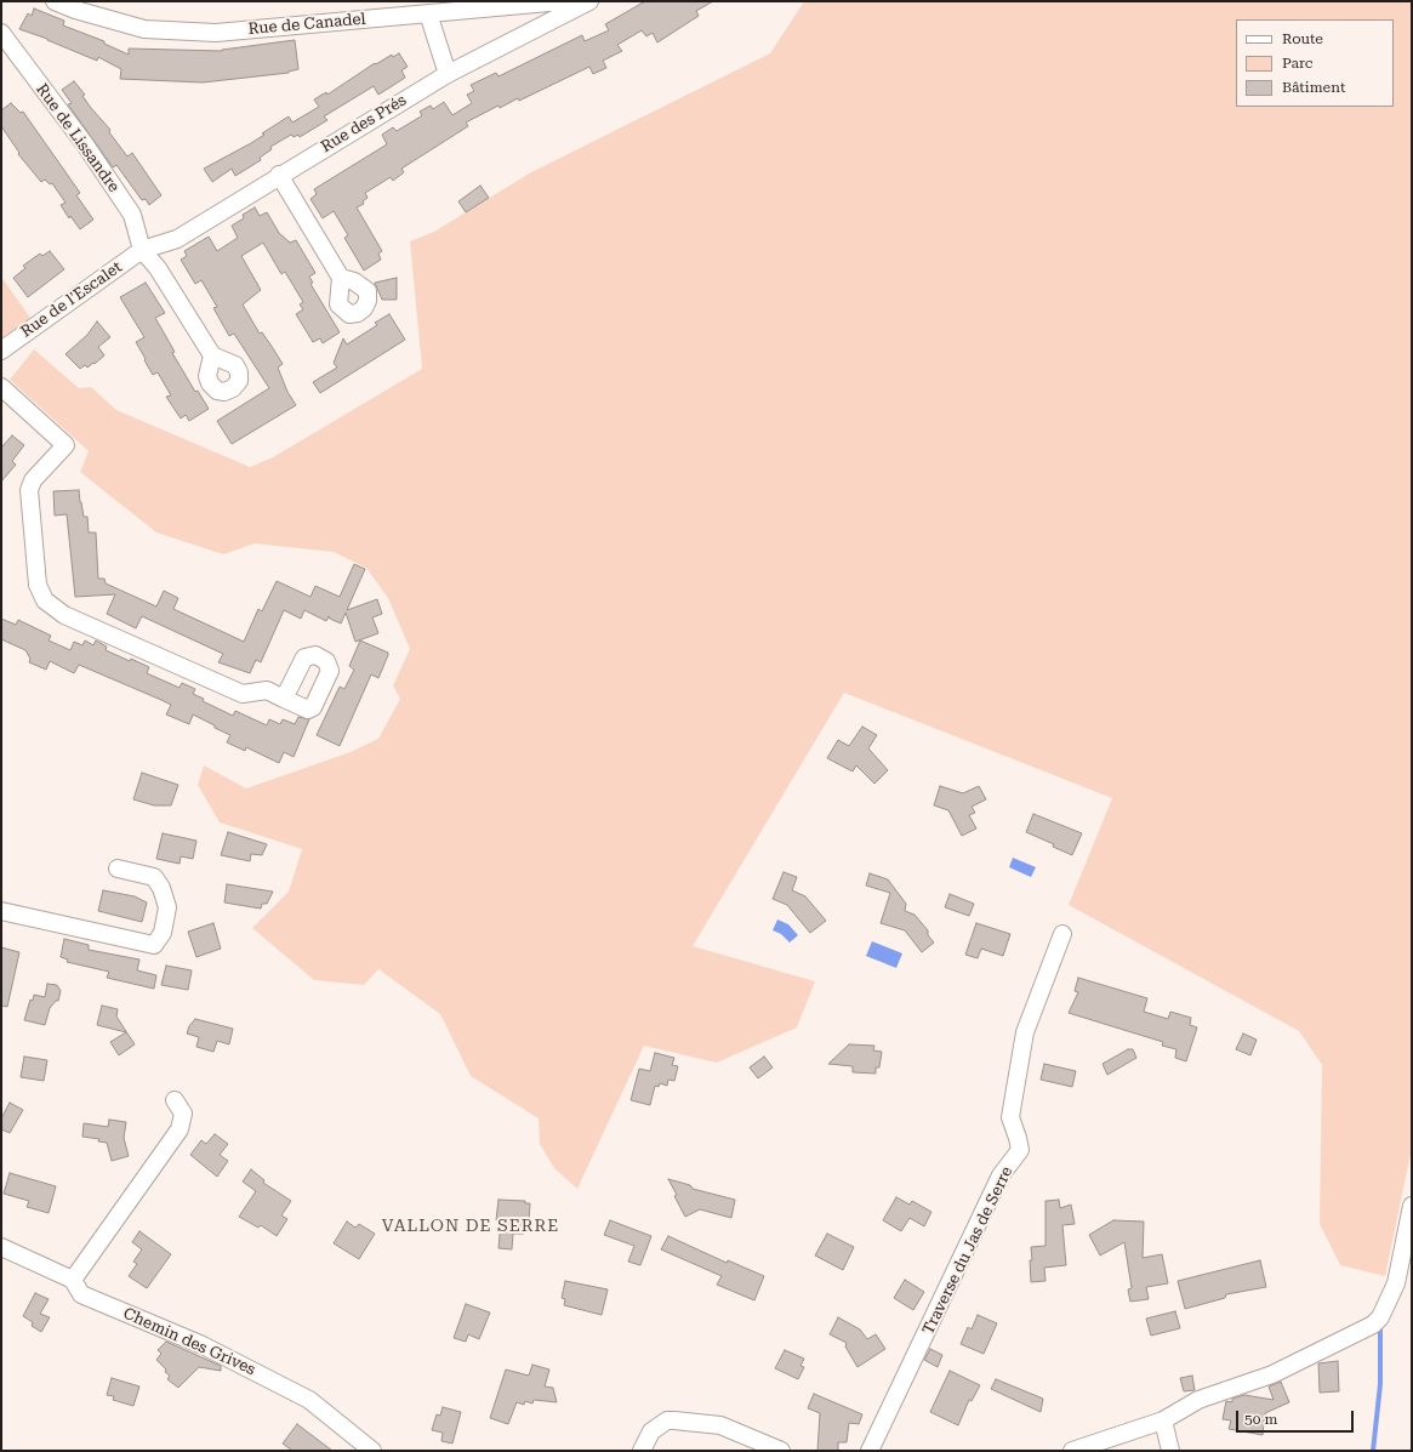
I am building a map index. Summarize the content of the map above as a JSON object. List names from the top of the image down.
{
  "streets": {
    "street": [
      "Rue de Canadel",
      "Rue des Prés",
      "Rue de Lissandre",
      "Rue de l'Escalet",
      "Traverse du Jas de Serre",
      "Chemin des Grives"
    ]
  },
  "crossings": [
    ["Rue des Prés", "Rue de Lissandre"],
    ["Rue des Prés", "Rue de l'Escalet"],
    ["Rue de Lissandre", "Rue de l'Escalet"]
  ],
  "districts": ["VALLON DE SERRE"],
  "legend": ["Route", "Parc", "Bâtiment"],
  "scale_bar": "50 m"
}
